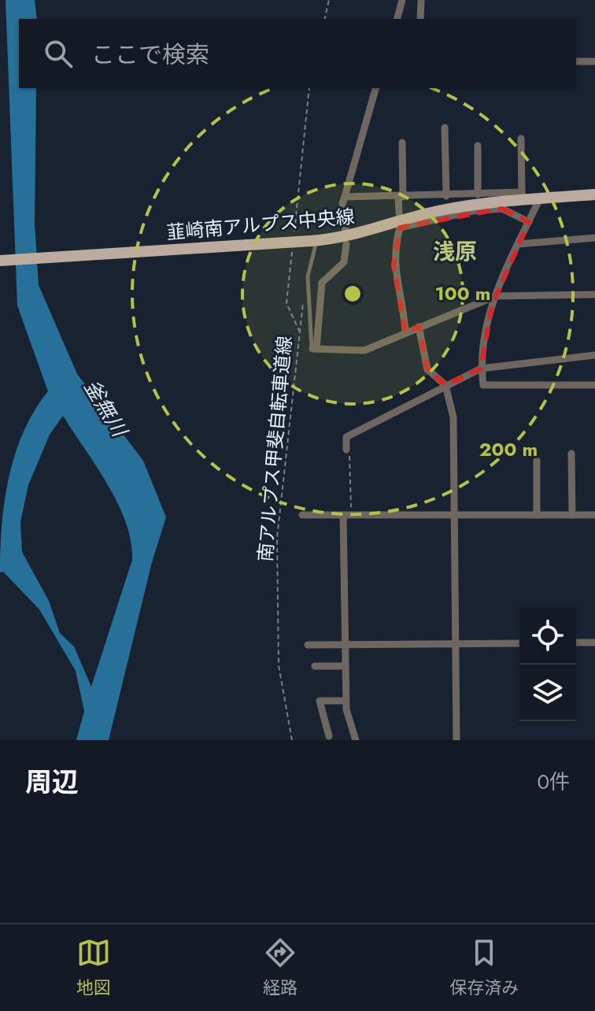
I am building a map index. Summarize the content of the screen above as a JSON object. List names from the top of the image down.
{
  "streets": {
    "main road": ["韮崎南アルプス中央線"],
    "path": ["南アルプス甲斐自転車道線"]
  },
  "districts": ["浅原"],
  "water": ["釜無川"],
  "page": {
    "search": "ここで検索",
    "heading": ["周辺", "0件"],
    "nav": ["地図", "経路", "保存済み"]
  },
  "rings": ["100 m", "200 m"]
}
